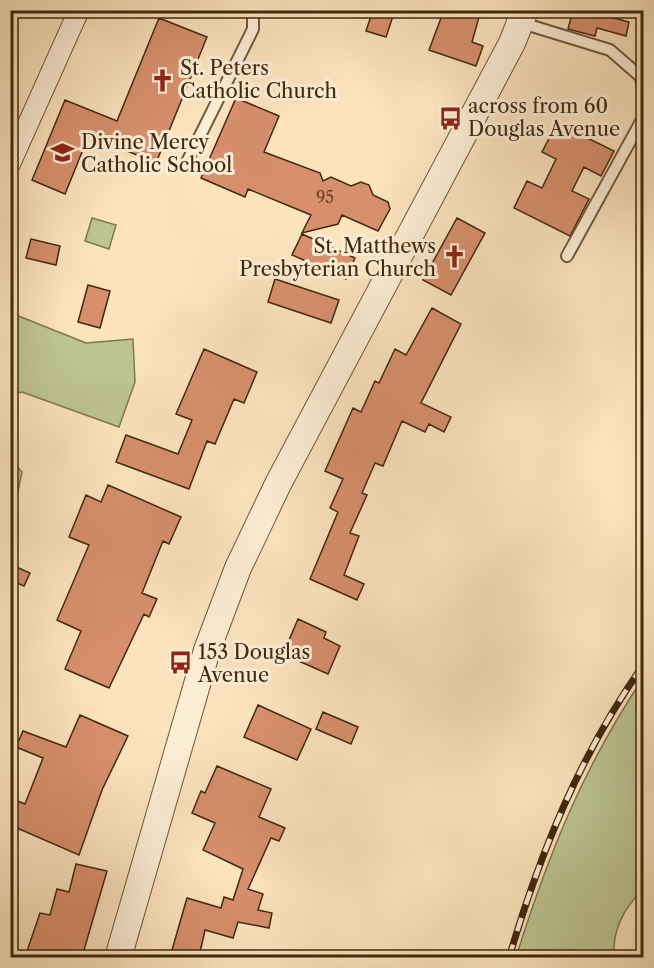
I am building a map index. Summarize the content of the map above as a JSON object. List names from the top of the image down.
{
  "places": {
    "church": ["St. Peters Catholic Church", "St. Matthews Presbyterian Church"],
    "bus stop": ["across from 60 Douglas Avenue", "153 Douglas Avenue"],
    "school or university": ["Divine Mercy Catholic School"]
  },
  "house_numbers": ["95"]
}
